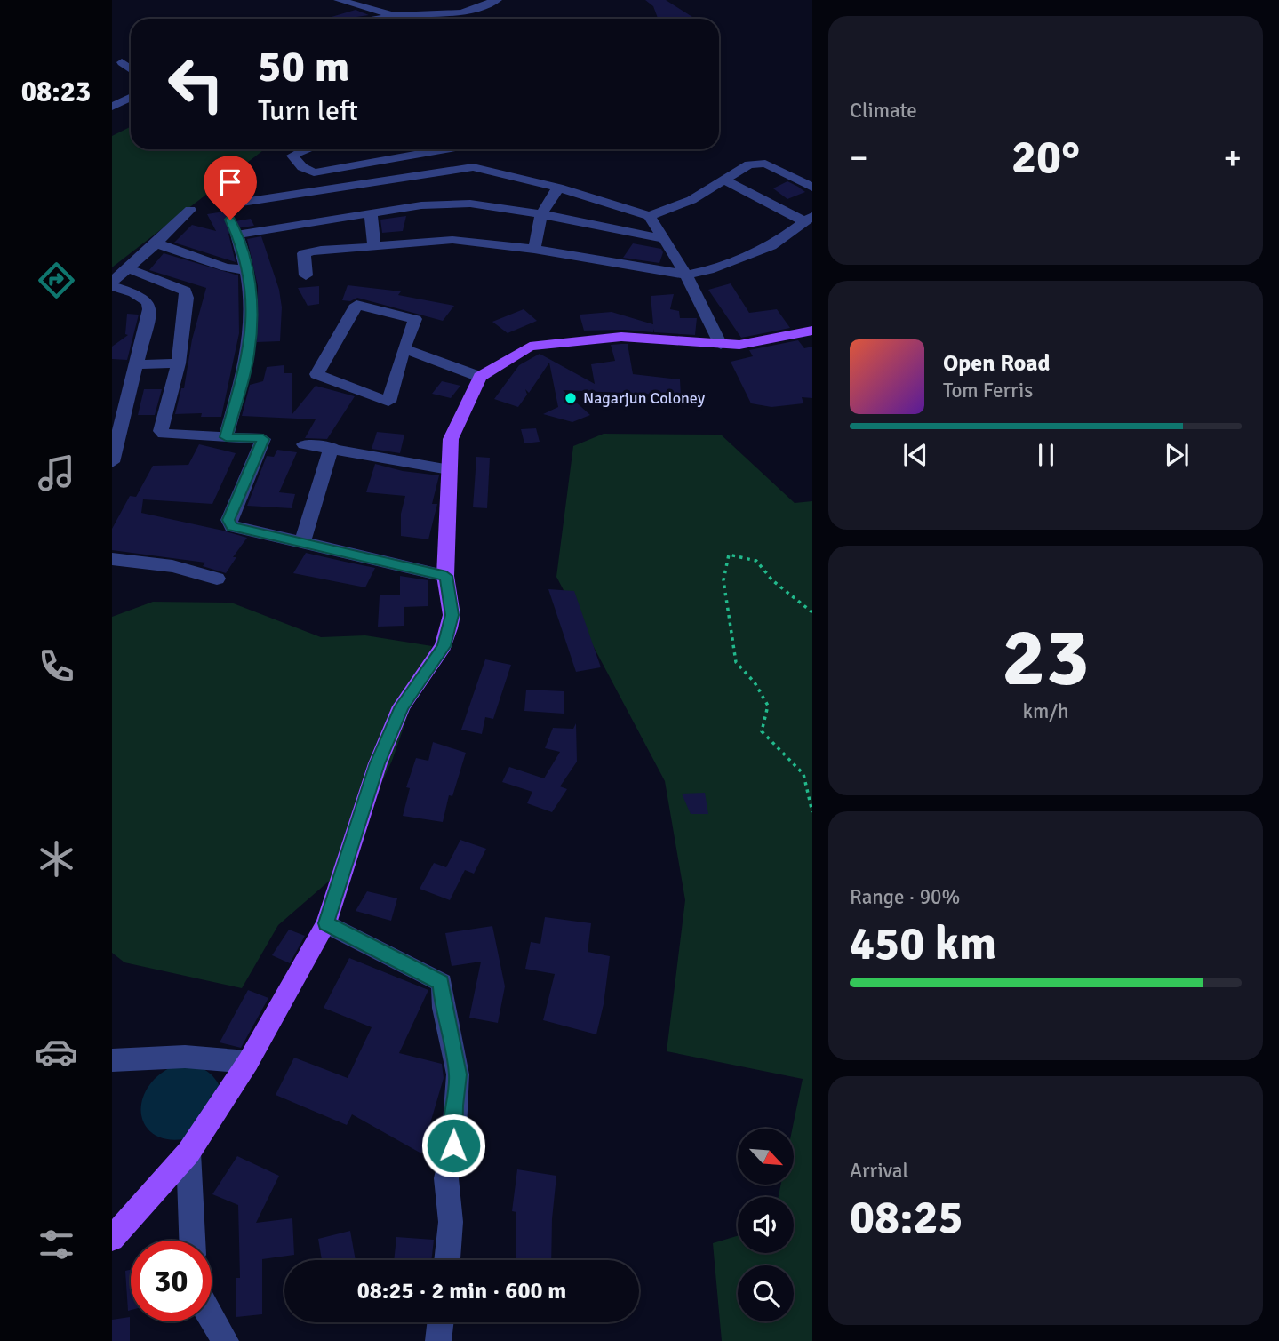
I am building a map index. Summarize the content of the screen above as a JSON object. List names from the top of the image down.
{
  "places": ["Nagarjun Coloney"],
  "north": "bottom right",
  "page": {
    "tabs": "08:23",
    "tile": [
      "Climate",
      ["23", "km/h"],
      ["Range · 90%", "450 km"],
      ["Arrival", "08:25"]
    ],
    "turn": ["50 m", "Turn left"],
    "heat": ["−", "20°", "+"],
    "song": ["Open Road", "Tom Ferris"],
    "limit": "30",
    "trip": "08:25 · 2 min · 600 m"
  }
}
